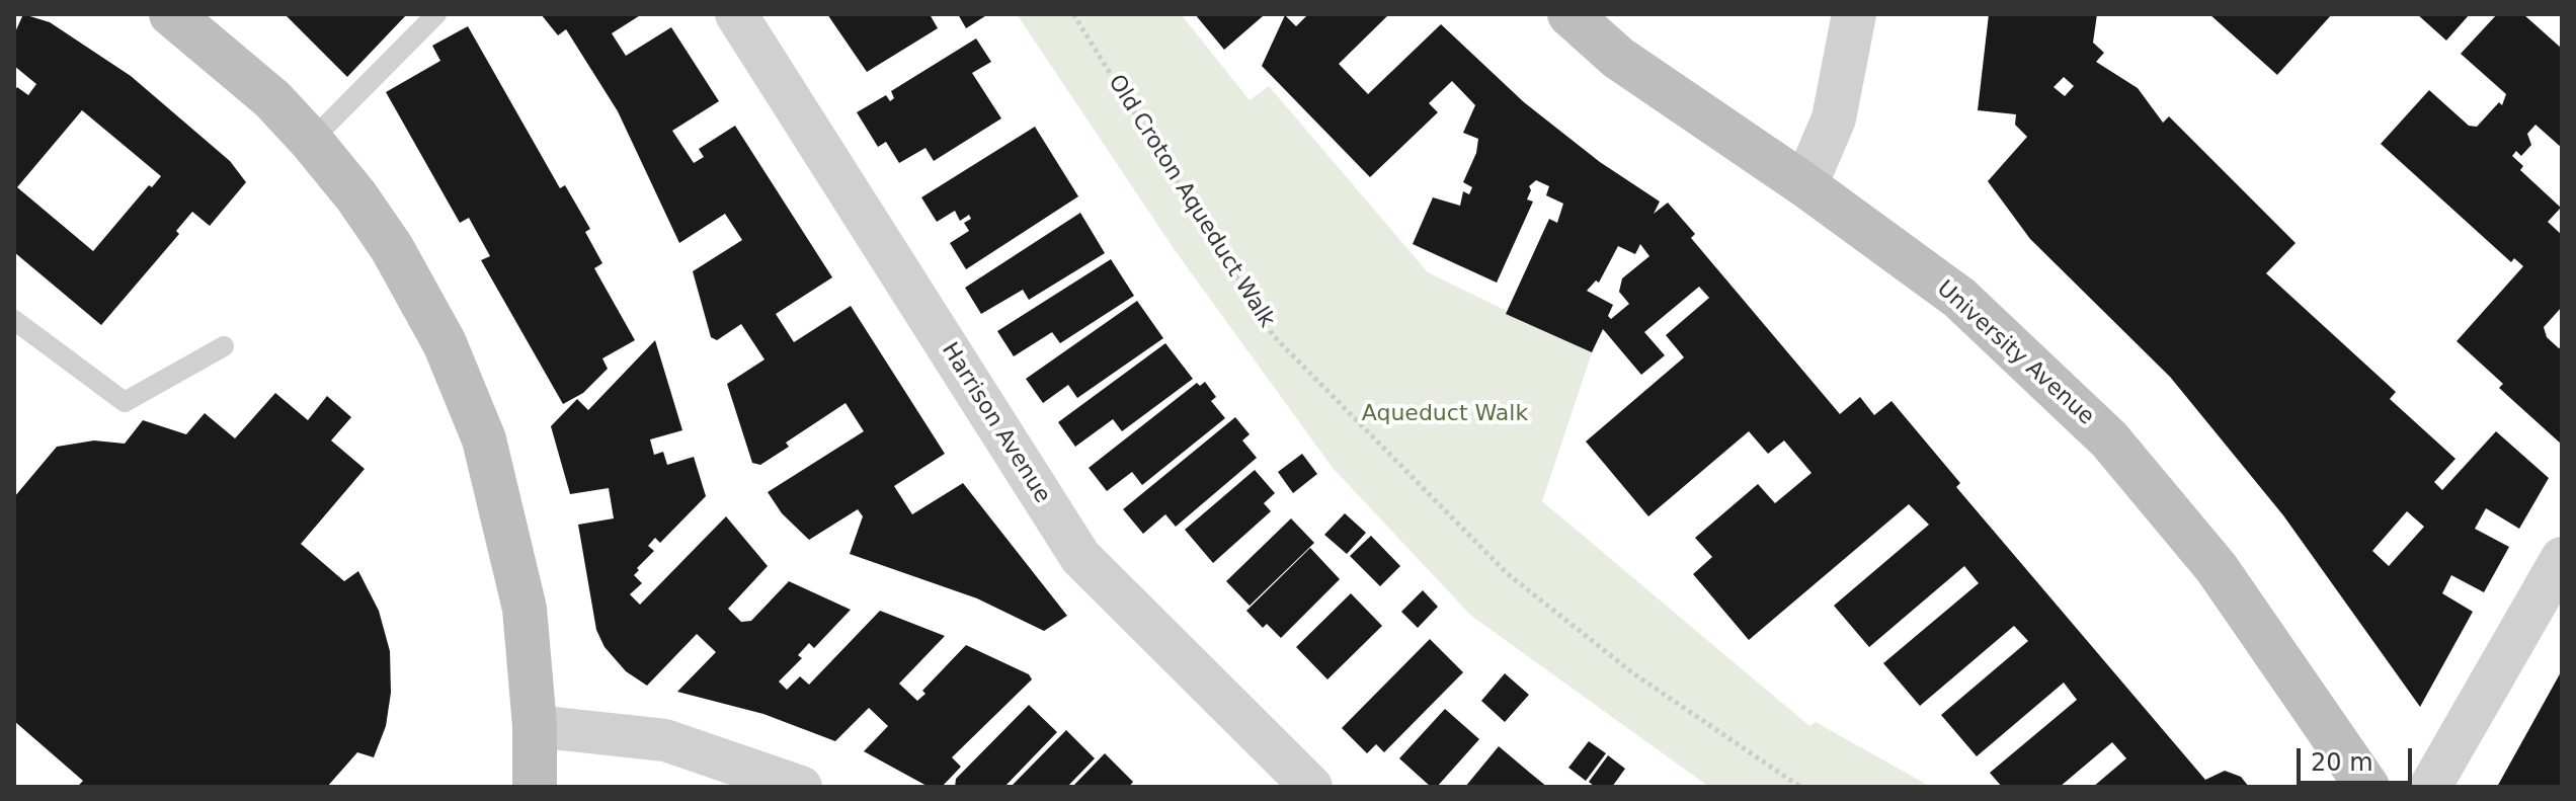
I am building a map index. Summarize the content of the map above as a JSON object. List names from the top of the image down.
{
  "streets": {
    "main road": ["University Avenue"],
    "street": ["Harrison Avenue"],
    "path": ["Old Croton Aqueduct Walk"]
  },
  "parks": ["Aqueduct Walk"],
  "scale_bar": "20 m"
}
